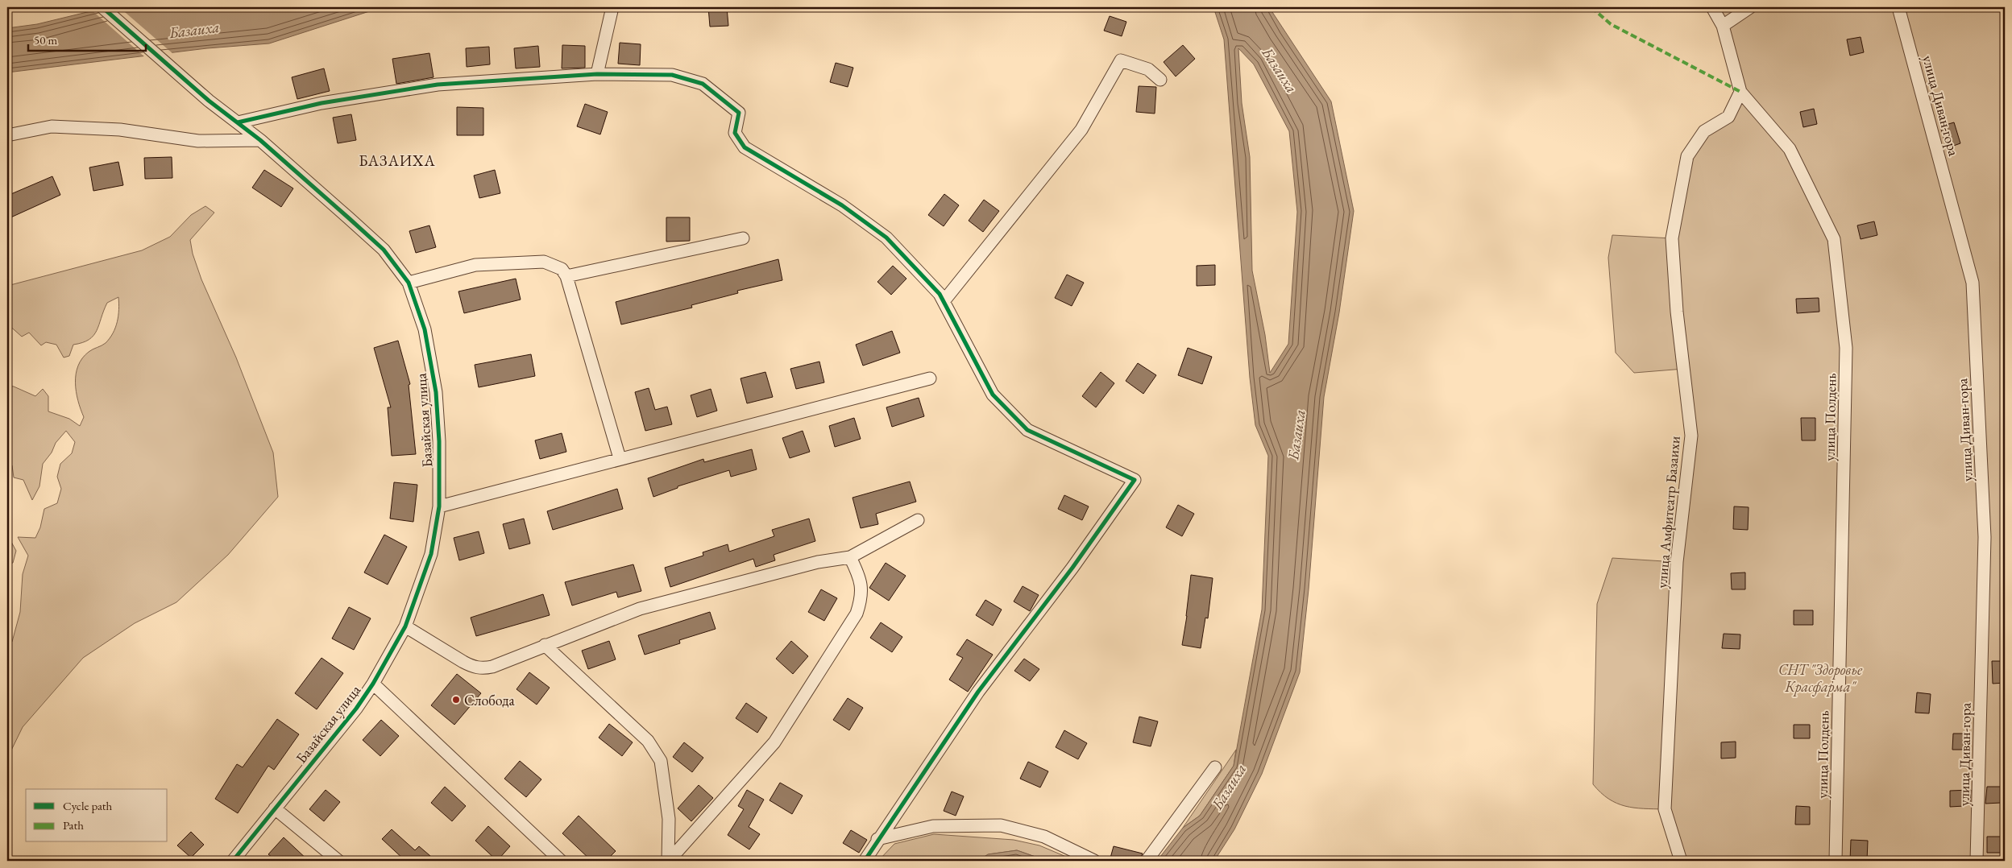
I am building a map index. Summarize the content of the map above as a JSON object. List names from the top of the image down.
{
  "streets": {
    "street": [
      "улица Диван-гора",
      "улица Полдень",
      "Базайская улица",
      "улица Амфитеатр Базаихи"
    ]
  },
  "crossings": [
    ["улица Полдень", "улица Амфитеатр Базаихи"]
  ],
  "districts": ["БАЗАИХА"],
  "water": ["Базаиха"],
  "parks": ["СНТ \"Здоровье Красфарма\""],
  "places": ["Слобода"],
  "legend": ["Cycle path", "Path"],
  "scale_bar": "50 m"
}
